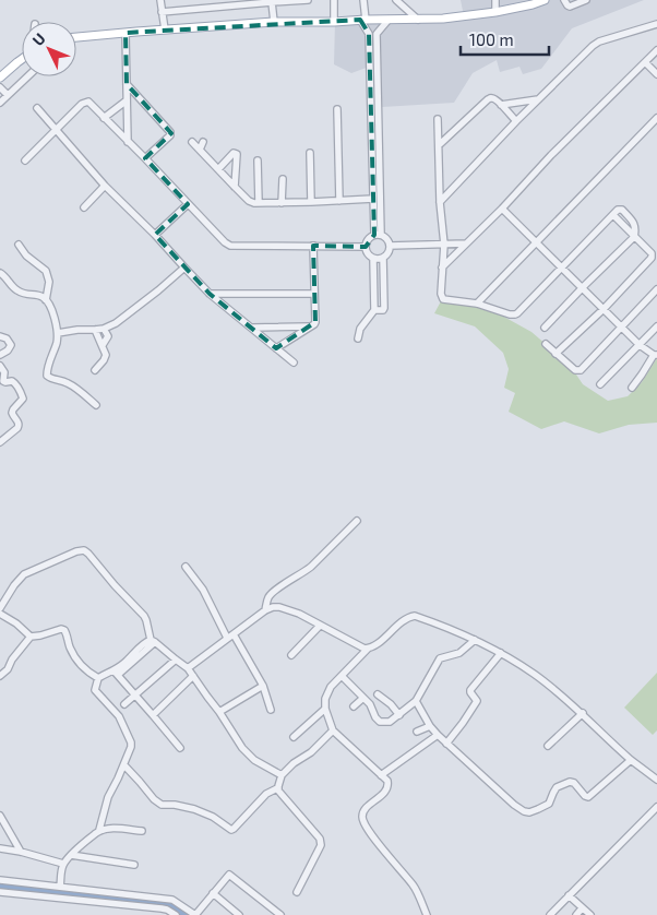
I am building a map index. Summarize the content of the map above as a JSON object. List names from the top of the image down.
{
  "scale_bar": "100 m",
  "north": "top left"
}
